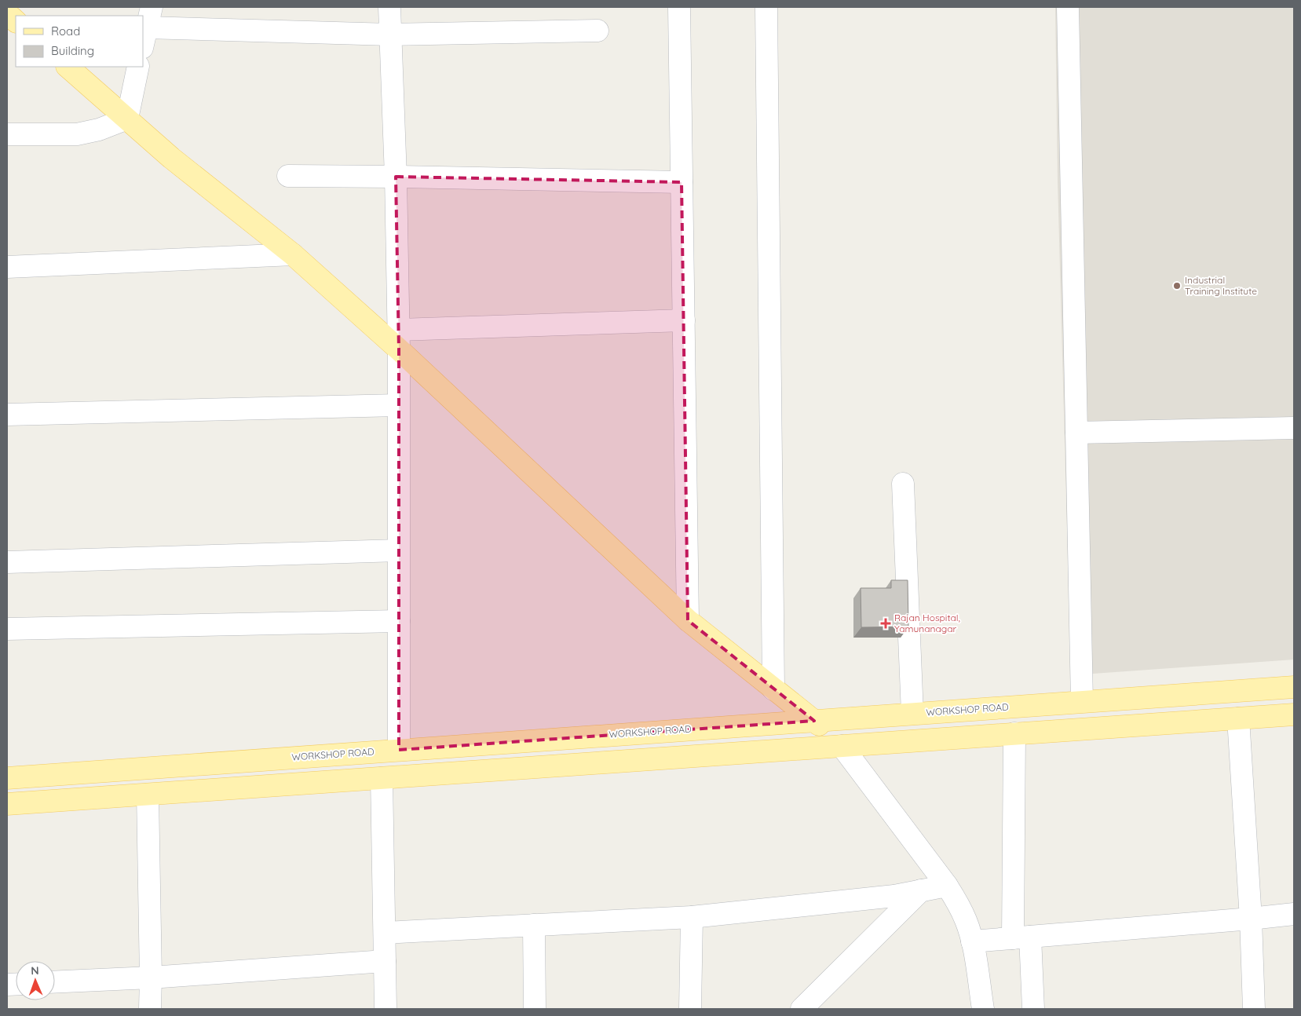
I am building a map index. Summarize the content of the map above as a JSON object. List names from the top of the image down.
{
  "streets": {
    "main road": ["WORKSHOP ROAD"]
  },
  "places": {
    "other": ["Industrial Training Institute"],
    "health": ["Rajan Hospital, Yamunanagar"]
  },
  "legend": ["Road", "Building"],
  "north": "top"
}
